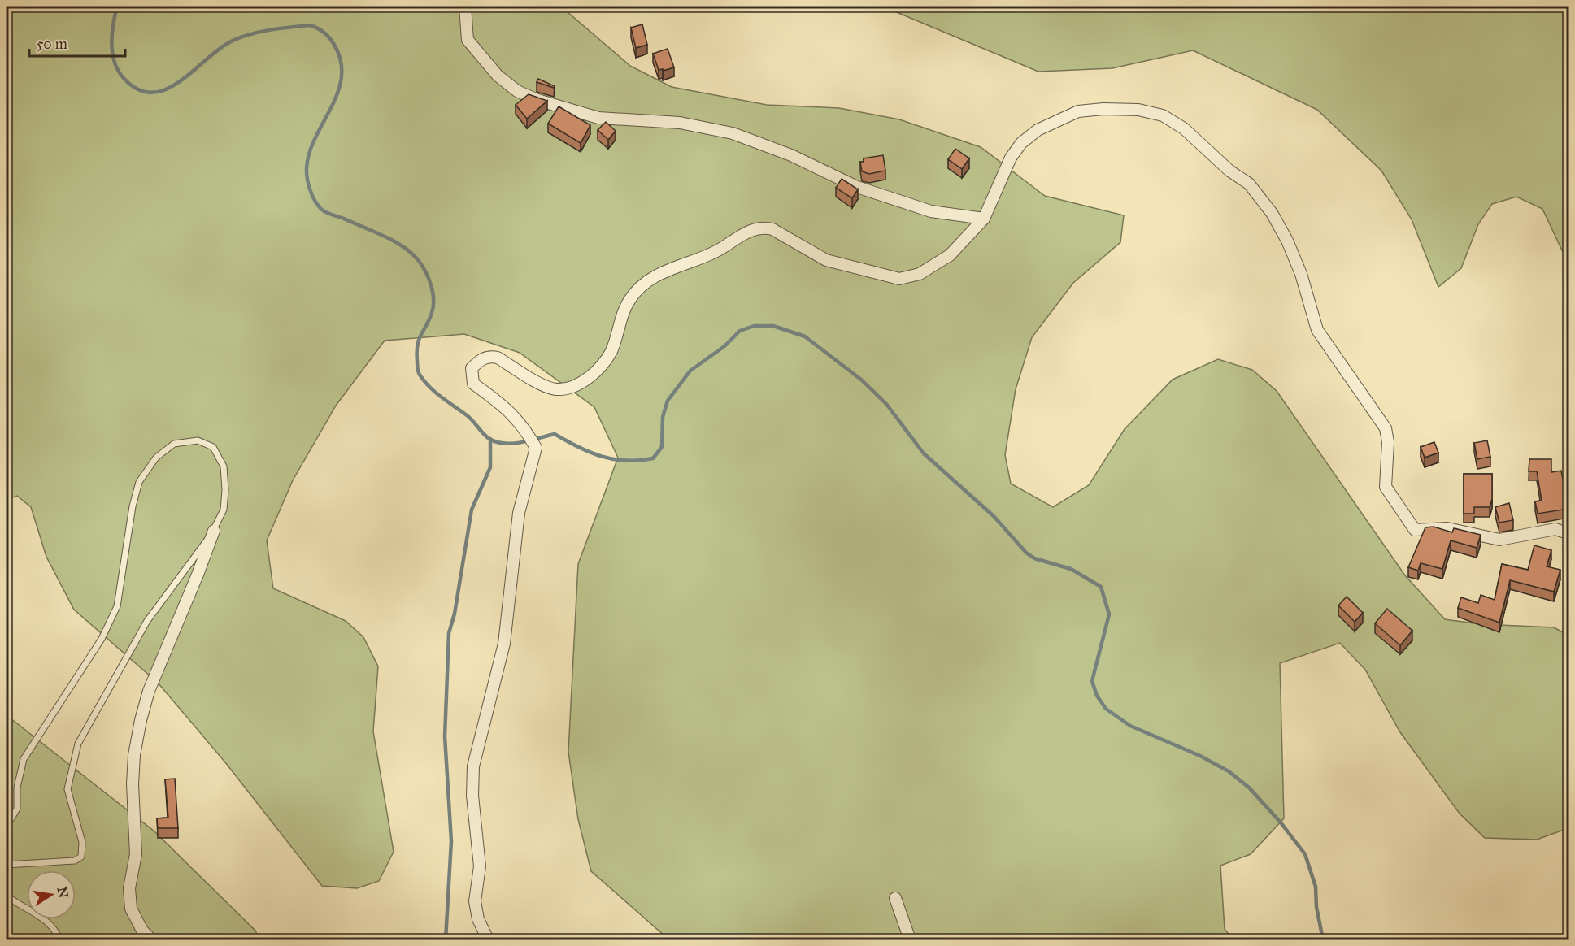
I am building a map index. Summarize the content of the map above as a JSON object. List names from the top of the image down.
{
  "scale_bar": "50 m",
  "north": "right"
}
